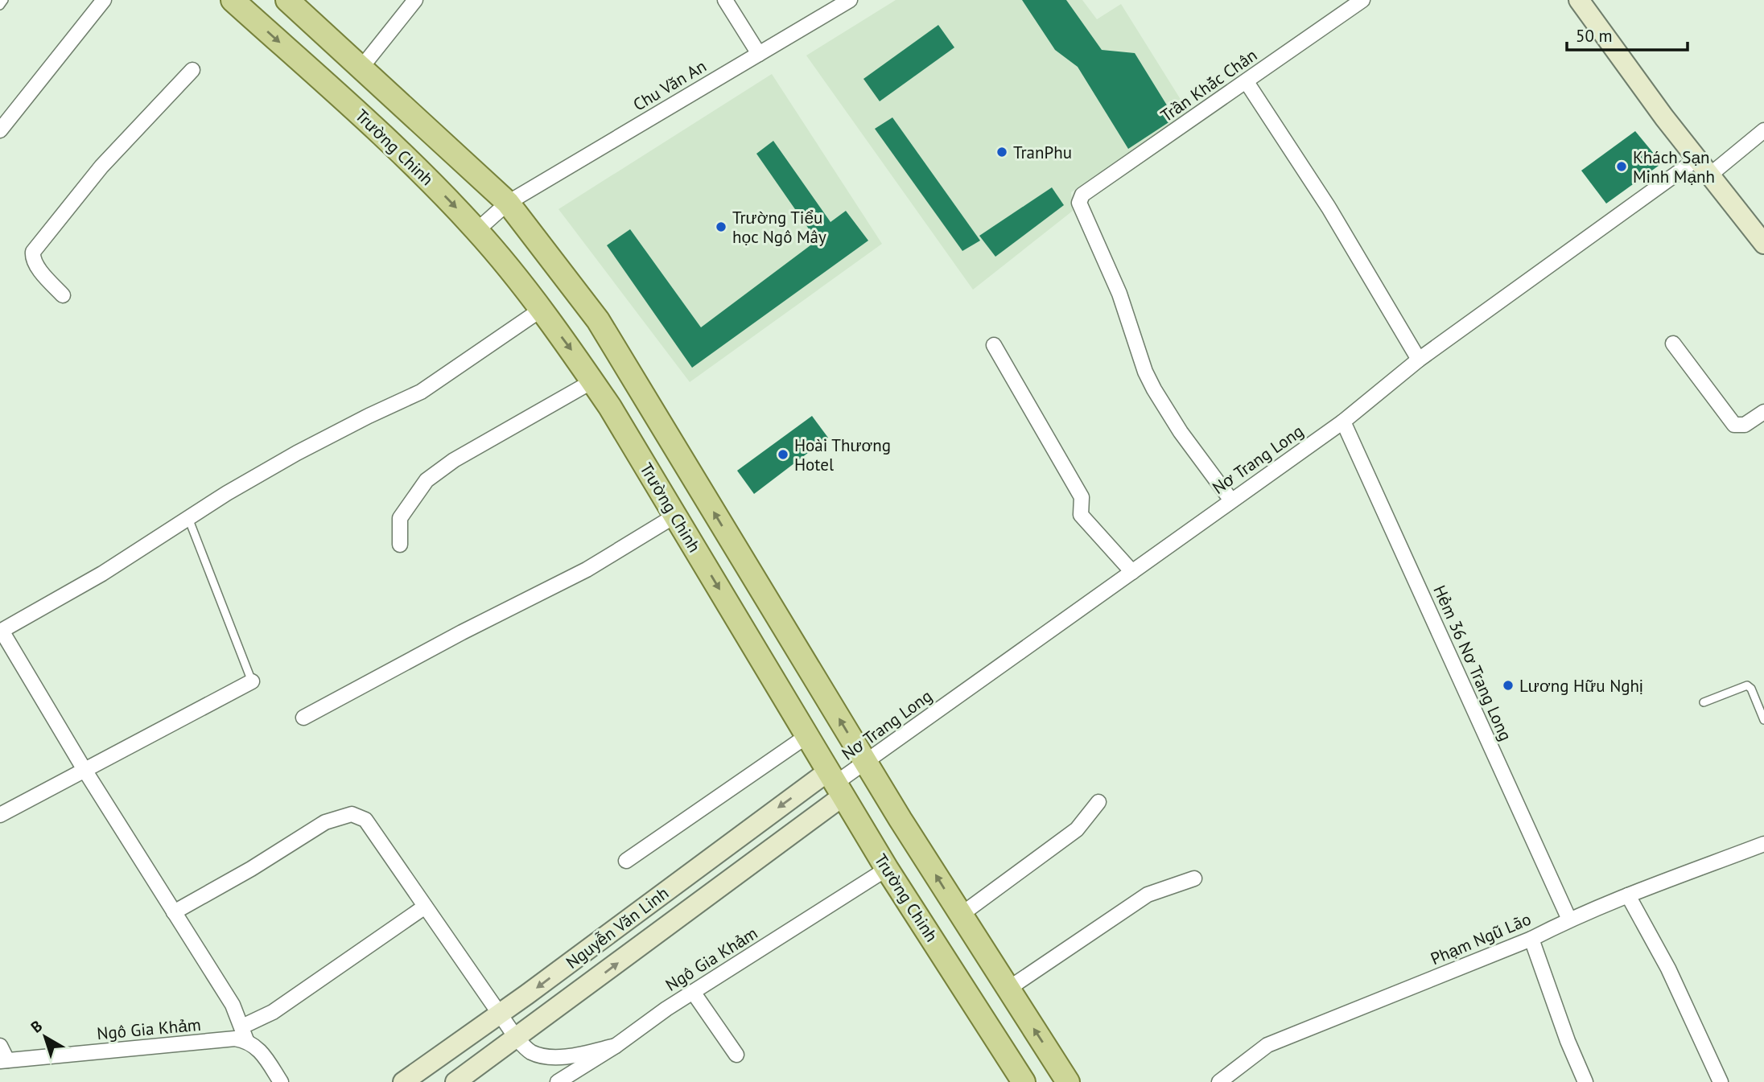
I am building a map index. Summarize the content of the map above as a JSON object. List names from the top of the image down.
{
  "streets": {
    "main road": ["Trường Chinh"],
    "street": [
      "Chu Văn An",
      "Trần Khắc Chân",
      "Nơ Trang Long",
      "Hẻm 36 Nơ Trang Long",
      "Nguyễn Văn Linh",
      "Phạm Ngũ Lão",
      "Ngô Gia Khảm"
    ]
  },
  "crossings": [
    ["Chu Văn An", "Trường Chinh"],
    ["Trần Khắc Chân", "Nơ Trang Long"],
    ["Trường Chinh", "Nơ Trang Long"],
    ["Trường Chinh", "Nguyễn Văn Linh"],
    ["Trường Chinh", "Ngô Gia Khảm"],
    ["Nơ Trang Long", "Hẻm 36 Nơ Trang Long"],
    ["Nơ Trang Long", "Nguyễn Văn Linh"],
    ["Hẻm 36 Nơ Trang Long", "Phạm Ngũ Lão"]
  ],
  "places": [
    "TranPhu",
    "Khách Sạn Minh Mạnh",
    "Trường Tiểu học Ngô Mây",
    "Hoài Thương Hotel",
    "Lương Hữu Nghị"
  ],
  "scale_bar": "50 m",
  "north": "top left"
}
